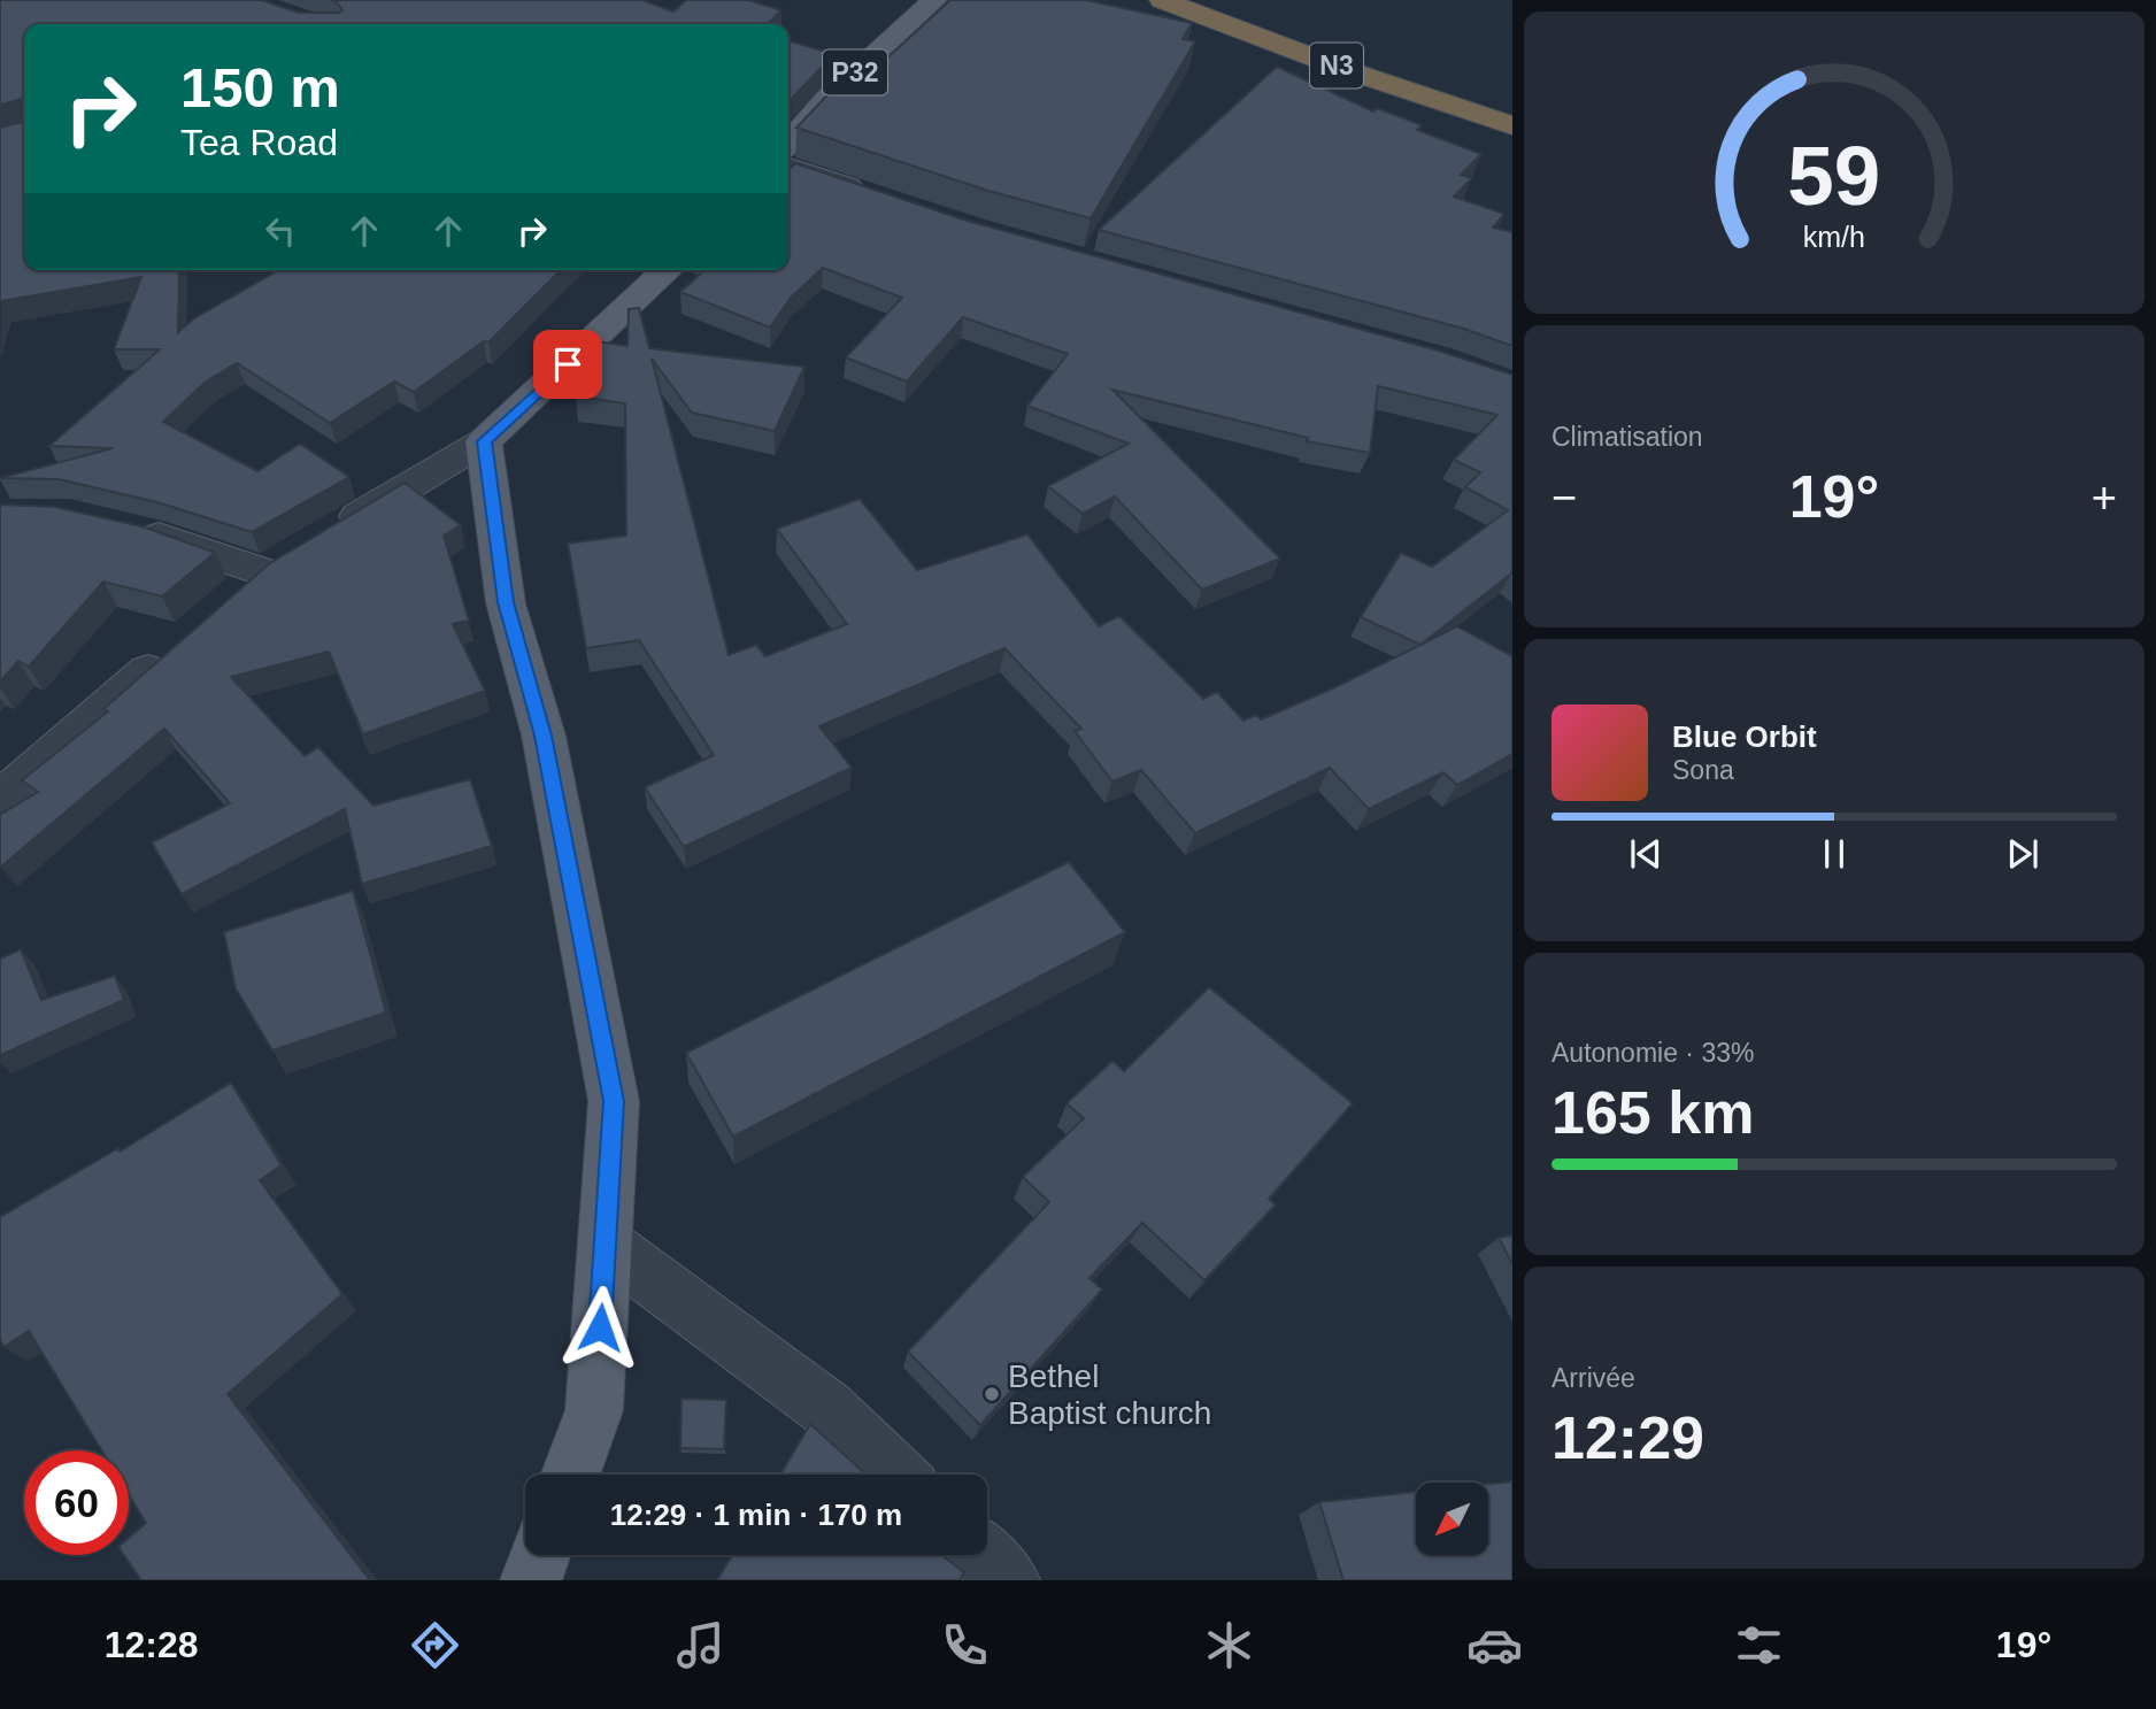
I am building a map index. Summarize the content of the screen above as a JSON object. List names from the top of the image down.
{
  "streets": {
    "highway": ["N3"],
    "main road": ["P32"]
  },
  "places": ["Bethel Baptist church"],
  "north": "bottom left",
  "page": {
    "turn": ["150 m", "Tea Road"],
    "tile": [
      "Climatisation",
      ["Autonomie · 33%", "165 km"],
      ["Arrivée", "12:29"]
    ],
    "heat": ["−", "19°", "+"],
    "song": ["Blue Orbit", "Sona"],
    "limit": "60",
    "trip": "12:29 · 1 min · 170 m",
    "tabs": ["12:28", "19°"],
    "gauge": ["59", "km/h"]
  }
}
